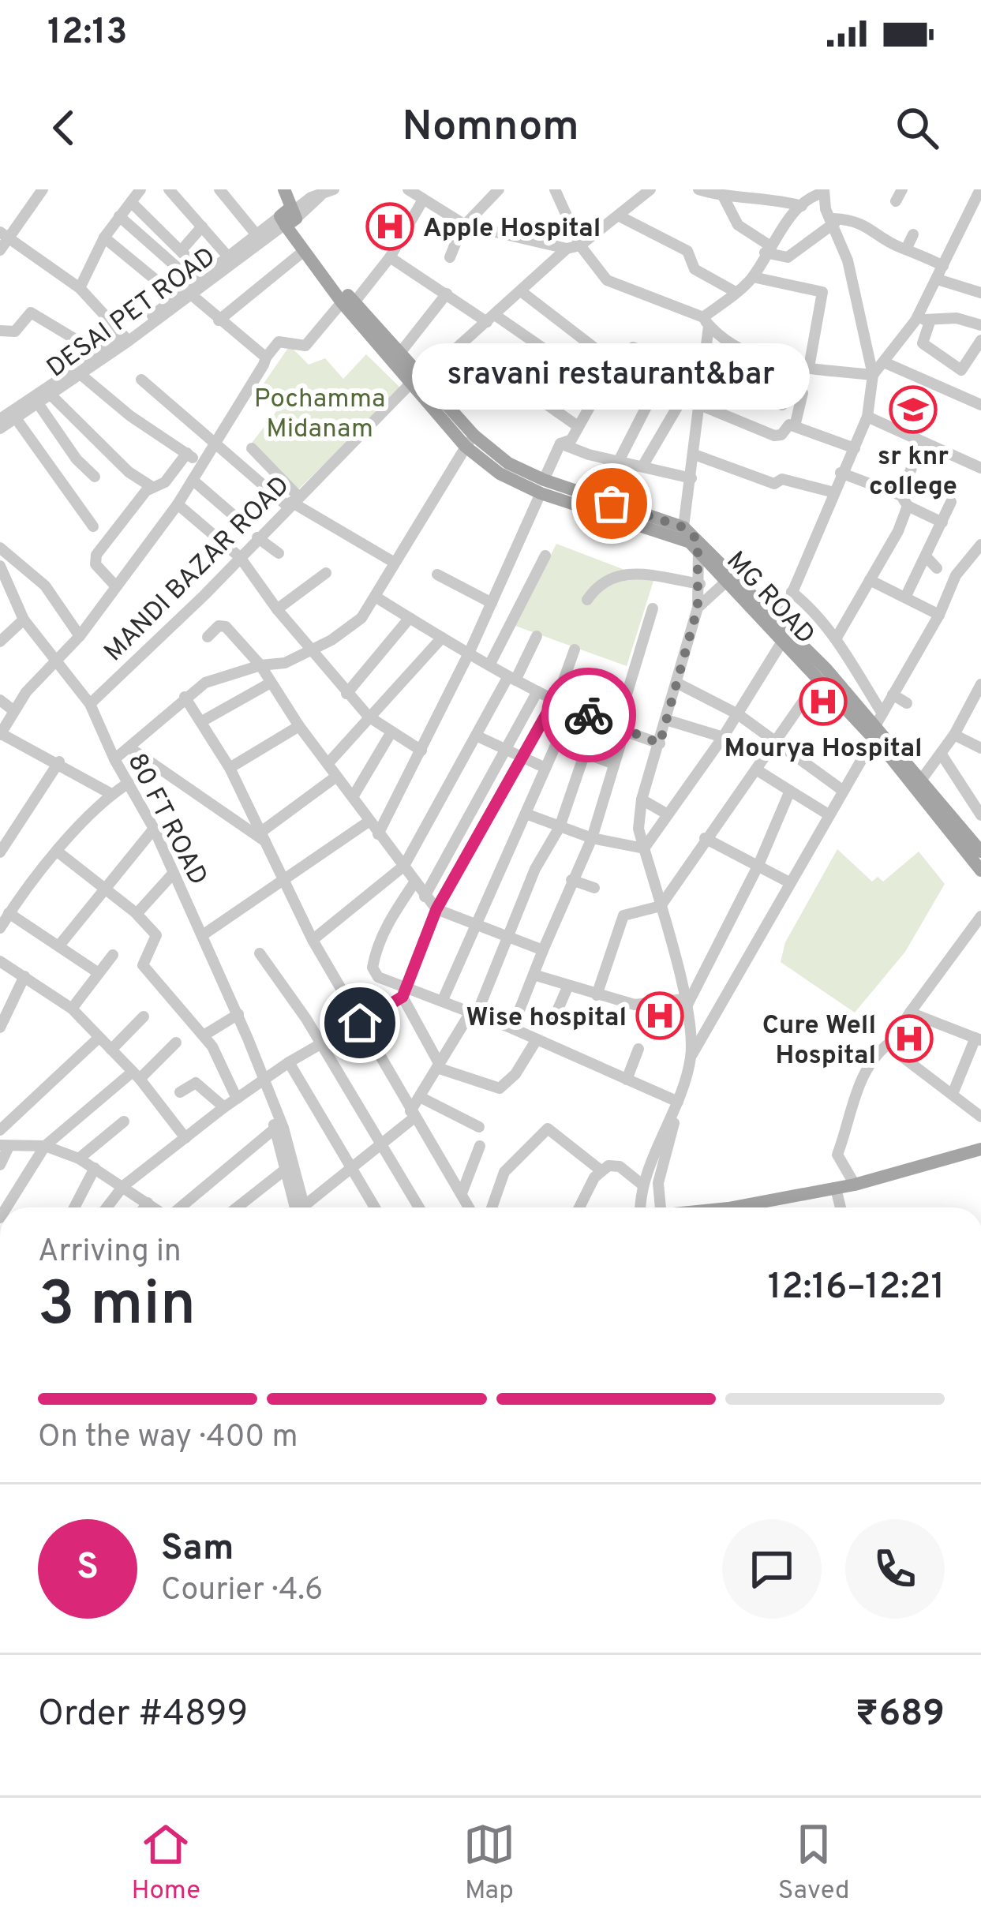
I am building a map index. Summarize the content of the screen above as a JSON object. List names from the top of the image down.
{
  "streets": {
    "main road": ["MG ROAD"],
    "street": ["DESAI PET ROAD", "MANDI BAZAR ROAD", "80 FT ROAD"]
  },
  "crossings": [
    ["DESAI PET ROAD", "MG ROAD"],
    ["MANDI BAZAR ROAD", "MG ROAD"],
    ["MANDI BAZAR ROAD", "80 FT ROAD"]
  ],
  "parks": ["Pochamma Midanam"],
  "places": {
    "hospital": [
      "Apple Hospital",
      "Mourya Hospital",
      "Wise hospital",
      "Cure Well Hospital"
    ],
    "school or university": ["sr knr college"],
    "other": ["sravani restaurant&bar"]
  },
  "page": {
    "status": "12:13",
    "header": "Nomnom",
    "bubble": "sravani restaurant&bar",
    "heading": ["3 min", "Arriving in", "12:16–12:21"],
    "panel": [
      "Sam",
      "Courier · 4.6",
      "Order #4899",
      "₹689"
    ],
    "bar": "On the way · 400 m",
    "round": "S",
    "tabs": ["Home", "Map", "Saved"]
  }
}
